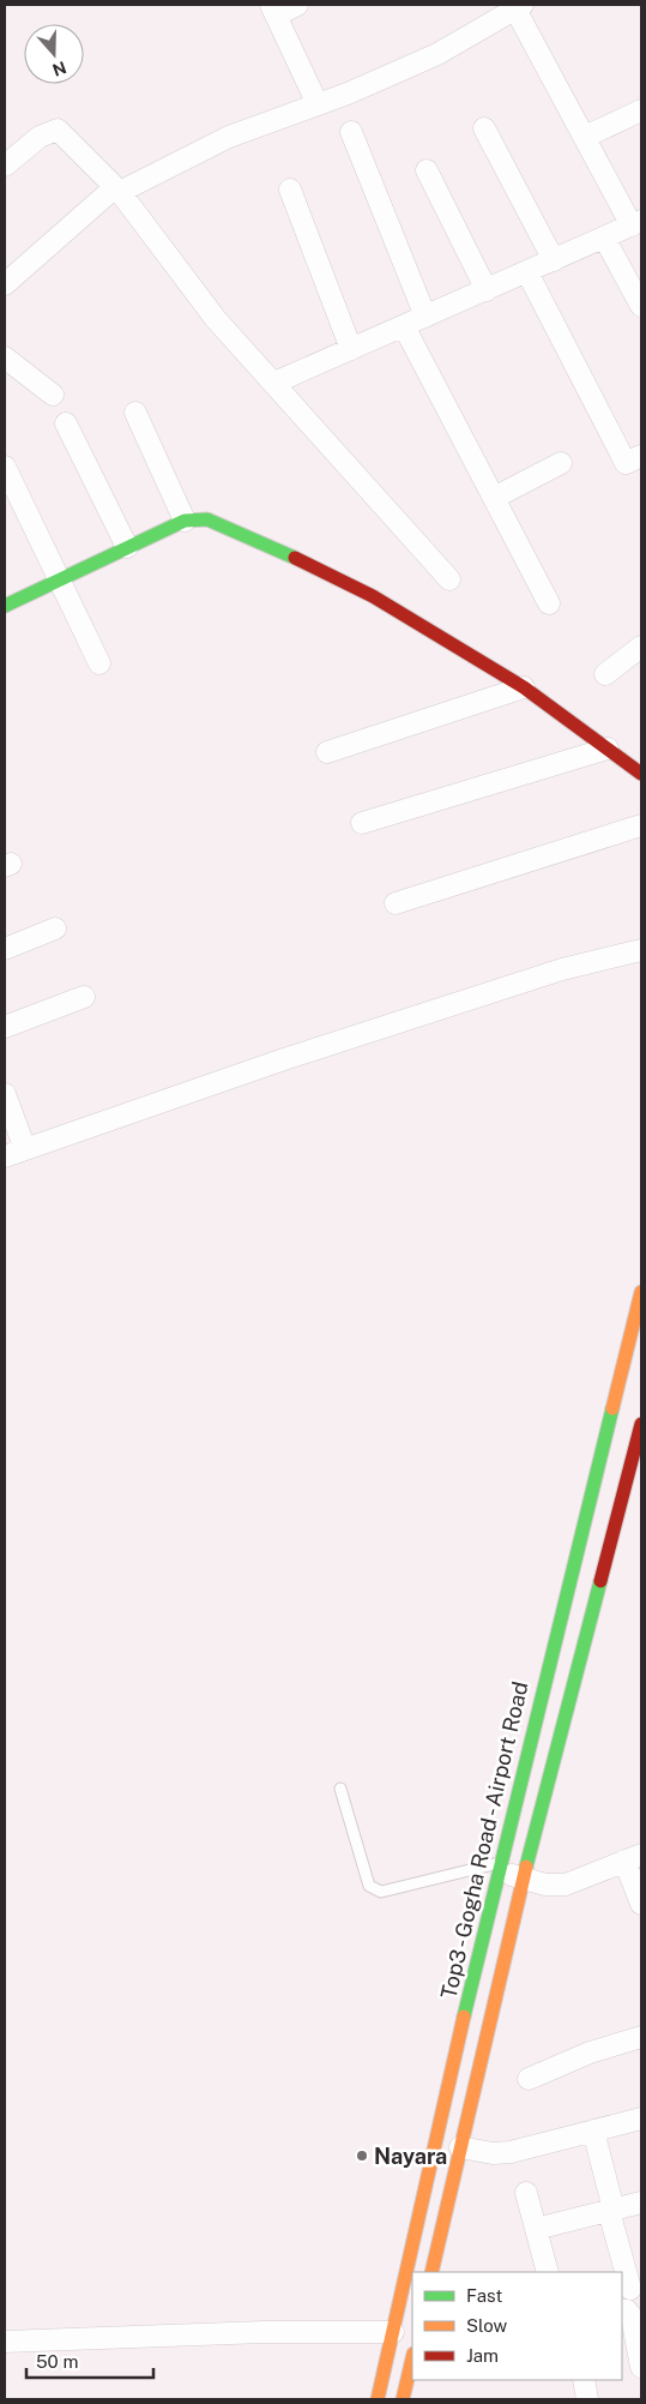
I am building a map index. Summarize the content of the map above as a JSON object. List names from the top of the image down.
{
  "streets": {
    "main road": ["Top3 - Gogha Road - Airport Road"]
  },
  "places": ["Nayara"],
  "legend": ["Fast", "Slow", "Jam"],
  "scale_bar": "50 m",
  "north": "bottom"
}
